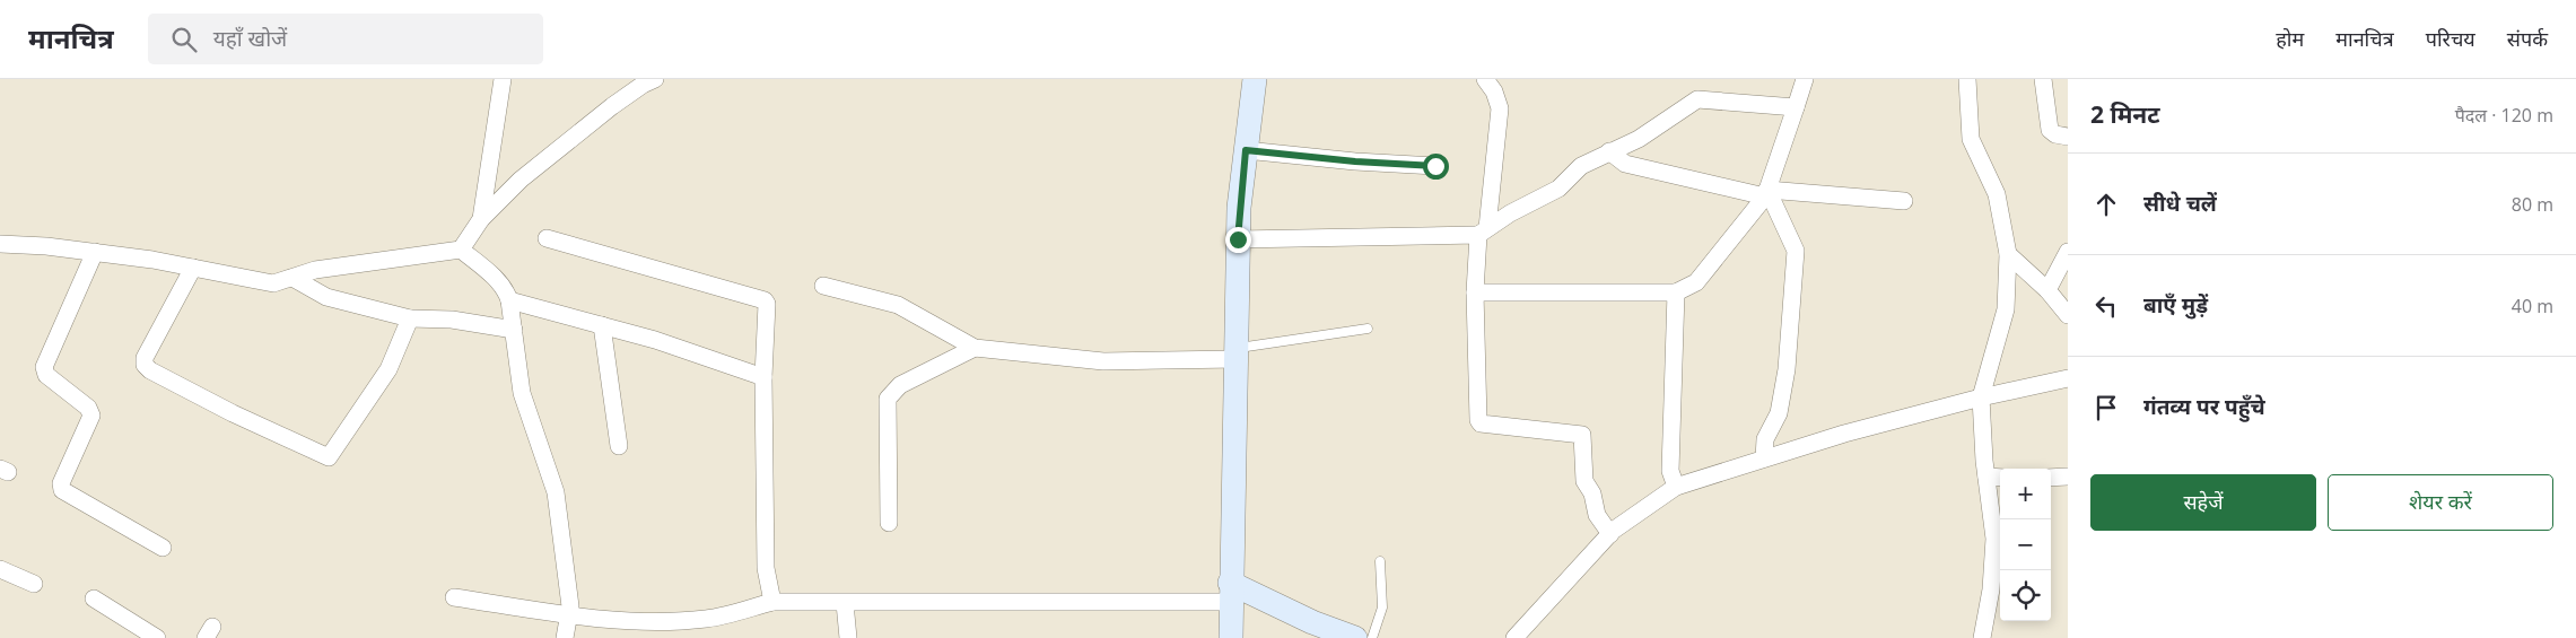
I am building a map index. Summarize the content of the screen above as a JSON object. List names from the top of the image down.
{
  "page": {
    "header": "मानचित्र",
    "search": "यहाँ खोजें",
    "nav": [
      "होम",
      "मानचित्र",
      "परिचय",
      "संपर्क"
    ],
    "heading": ["2 मिनट", "पैदल · 120 m"],
    "list": [
      ["सीधे चलें", "80 m"],
      ["बाएँ मुड़ें", "40 m"],
      "गंतव्य पर पहुँचे"
    ],
    "buttons": ["सहेजें", "शेयर करें"],
    "map_buttons": ["+", "−"]
  }
}
